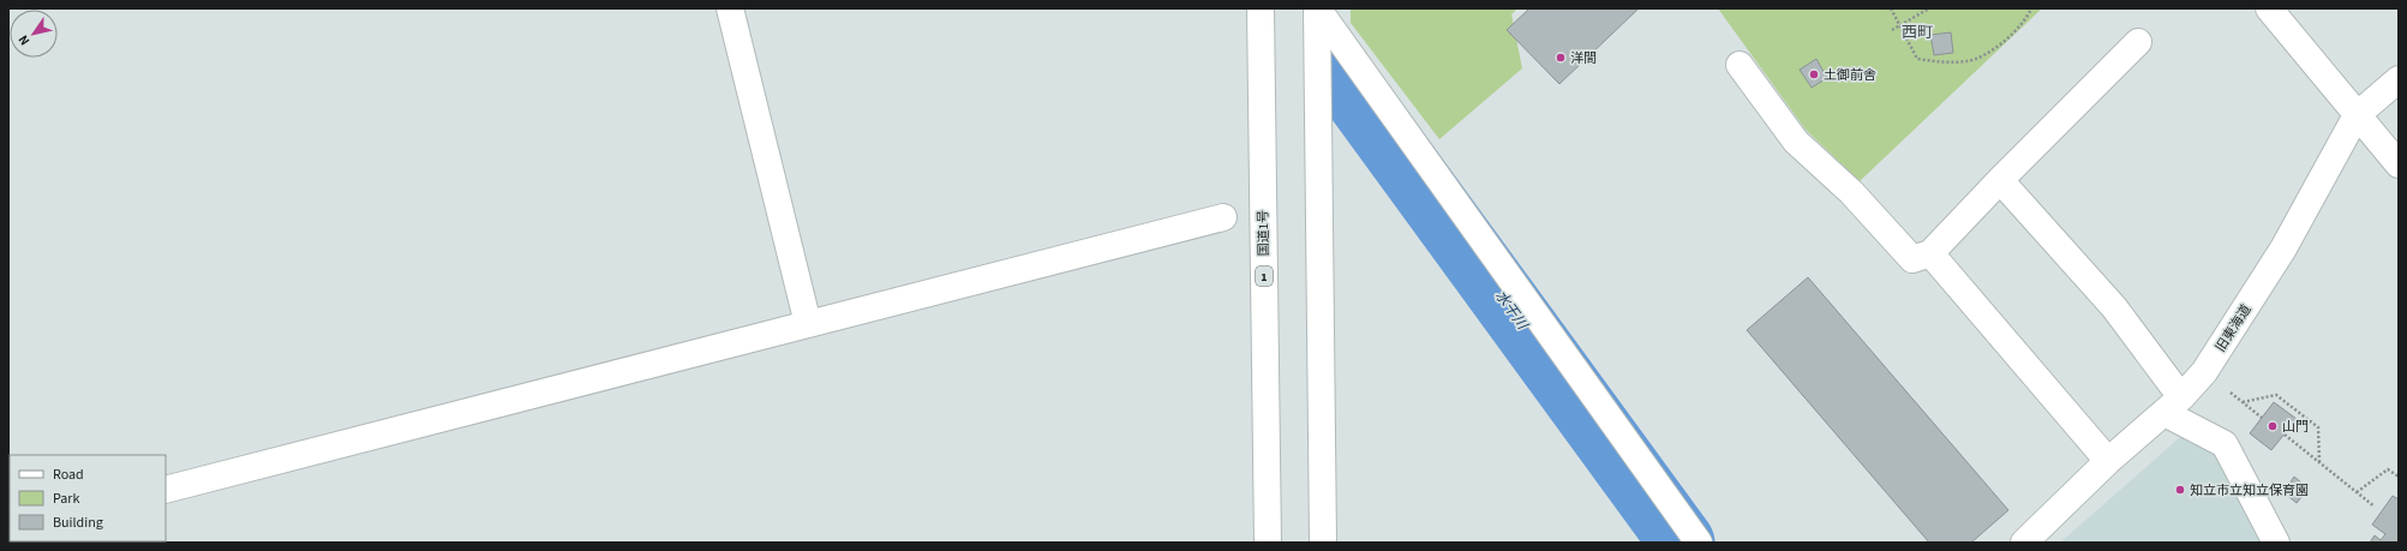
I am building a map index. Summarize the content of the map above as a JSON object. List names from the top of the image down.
{
  "streets": {
    "main road": ["国道1号", "1", "旧東海道"]
  },
  "districts": ["西町"],
  "water": ["水干川"],
  "places": [
    "洋間",
    "土御前舎",
    "山門",
    "知立市立知立保育園"
  ],
  "legend": ["Road", "Park", "Building"],
  "north": "bottom left"
}
